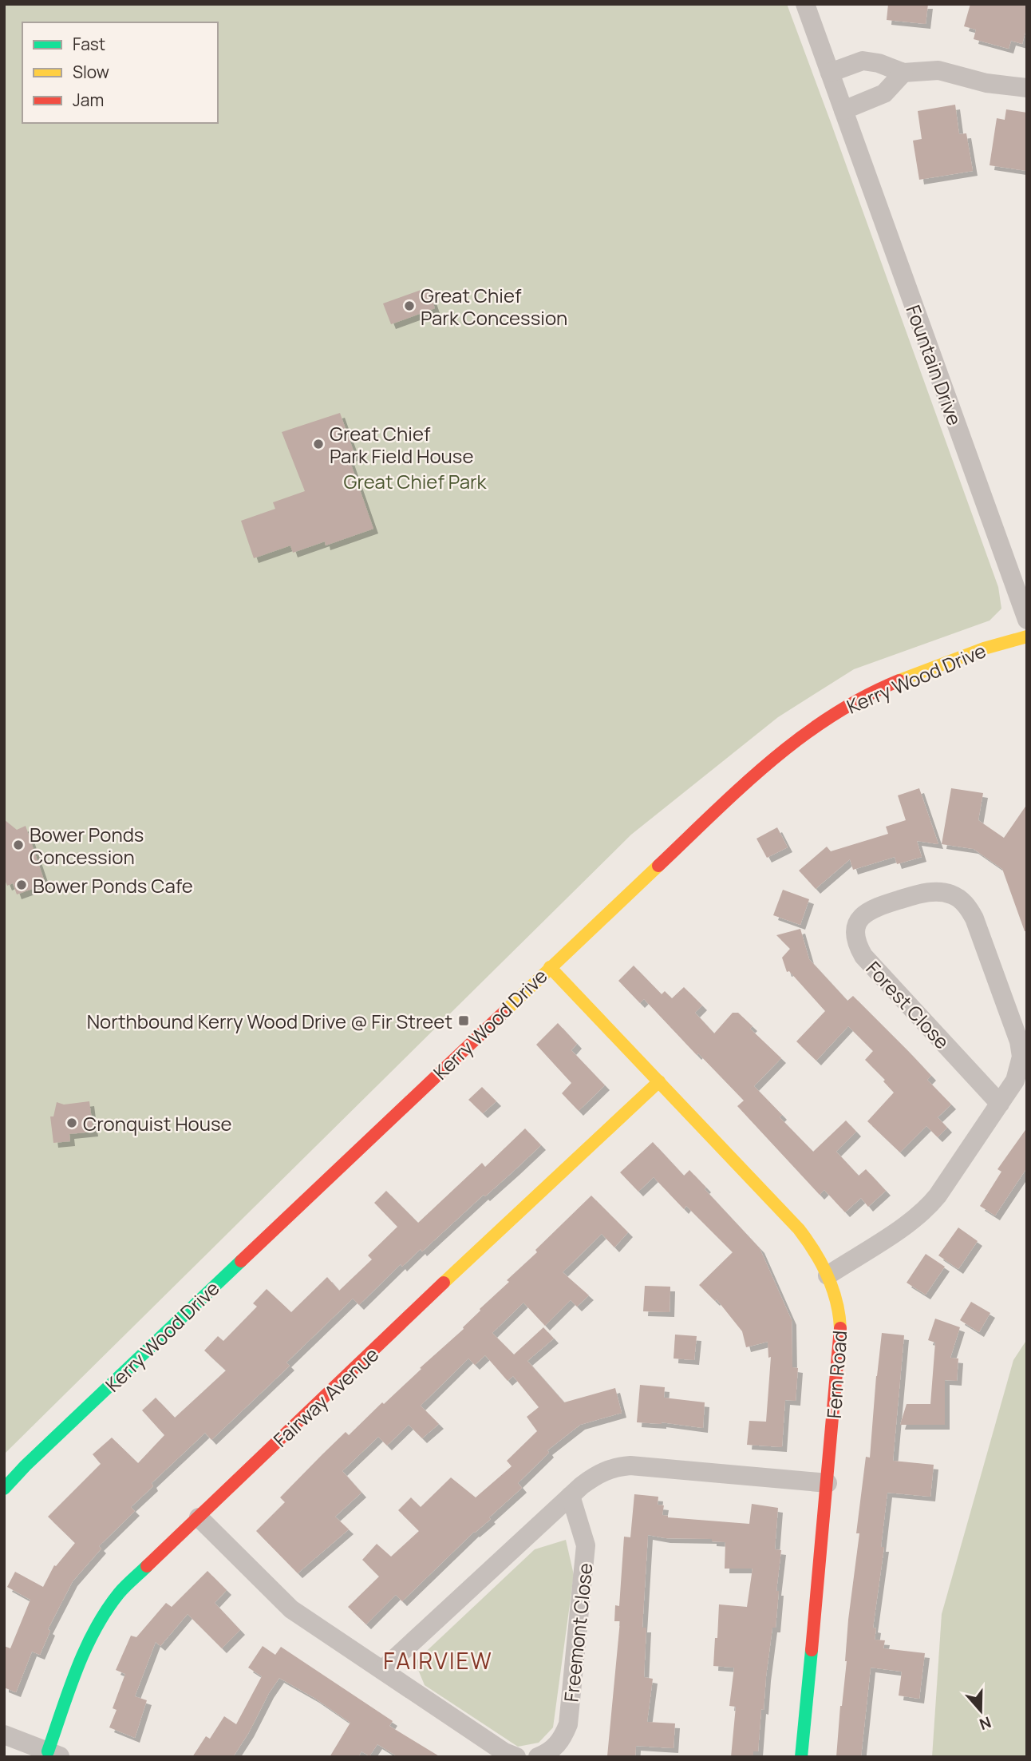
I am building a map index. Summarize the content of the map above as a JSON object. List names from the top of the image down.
{
  "streets": {
    "street": [
      "Fountain Drive",
      "Kerry Wood Drive",
      "Forest Close",
      "Fern Road",
      "Fairway Avenue",
      "Freemont Close"
    ]
  },
  "crossings": [
    ["Kerry Wood Drive", "Fern Road"],
    ["Forest Close", "Fern Road"],
    ["Fern Road", "Fairway Avenue"]
  ],
  "districts": ["FAIRVIEW"],
  "parks": ["Great Chief Park"],
  "places": {
    "other": [
      "Great Chief Park Concession",
      "Great Chief Park Field House",
      "Bower Ponds Concession",
      "Bower Ponds Cafe",
      "Cronquist House"
    ],
    "transit": ["Northbound Kerry Wood Drive @ Fir Street"]
  },
  "legend": ["Fast", "Slow", "Jam"],
  "north": "bottom"
}
